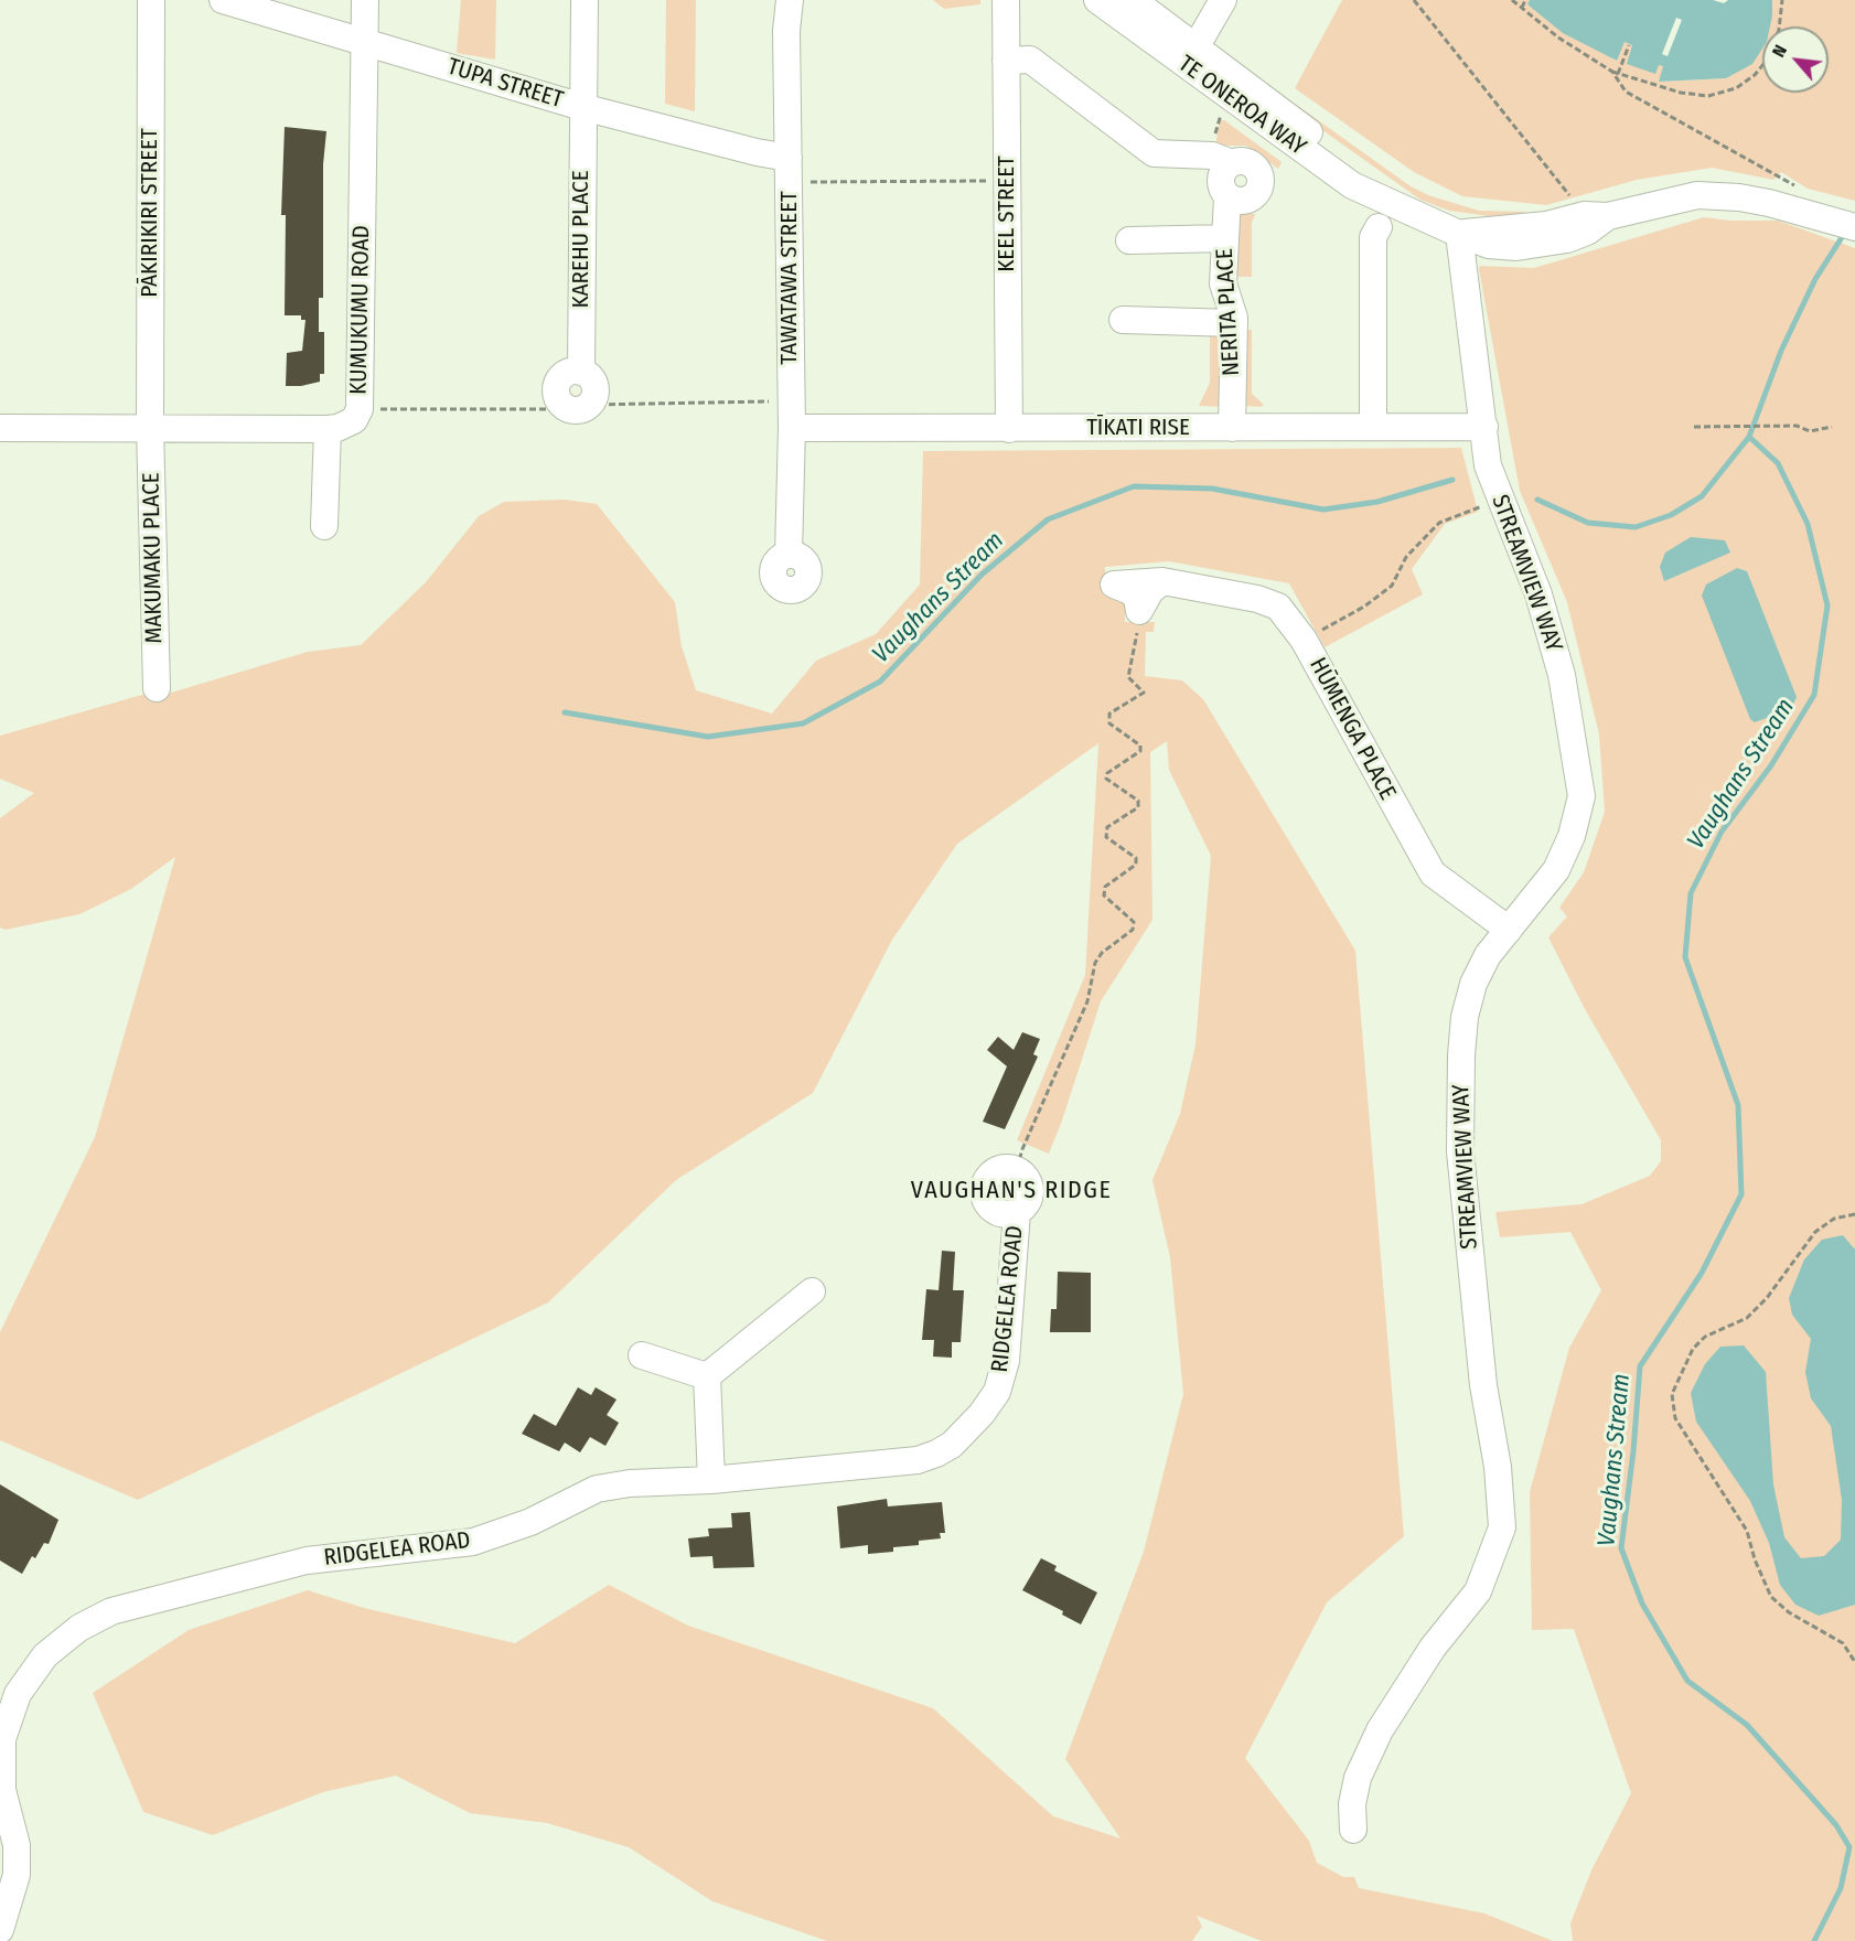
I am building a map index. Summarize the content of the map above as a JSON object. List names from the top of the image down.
{
  "streets": {
    "street": [
      "TUPA STREET",
      "TE ONEROA WAY",
      "PĀKIRIKIRI STREET",
      "KEEL STREET",
      "KAREHU PLACE",
      "TAWATAWA STREET",
      "KUMUKUMU ROAD",
      "NERITA PLACE",
      "TĪKATI RISE",
      "MAKUMAKU PLACE",
      "STREAMVIEW WAY",
      "HŪMENGA PLACE",
      "RIDGELEA ROAD"
    ]
  },
  "crossings": [
    ["TUPA STREET", "KAREHU PLACE"],
    ["TUPA STREET", "TAWATAWA STREET"],
    ["TUPA STREET", "KUMUKUMU ROAD"],
    ["TE ONEROA WAY", "STREAMVIEW WAY"],
    ["PĀKIRIKIRI STREET", "KUMUKUMU ROAD"],
    ["PĀKIRIKIRI STREET", "MAKUMAKU PLACE"],
    ["KEEL STREET", "NERITA PLACE"],
    ["KEEL STREET", "TĪKATI RISE"],
    ["TAWATAWA STREET", "TĪKATI RISE"],
    ["KUMUKUMU ROAD", "MAKUMAKU PLACE"],
    ["NERITA PLACE", "TĪKATI RISE"],
    ["TĪKATI RISE", "STREAMVIEW WAY"],
    ["STREAMVIEW WAY", "HŪMENGA PLACE"]
  ],
  "districts": ["VAUGHAN'S RIDGE"],
  "water": ["Vaughans Stream"],
  "north": "top left"
}
